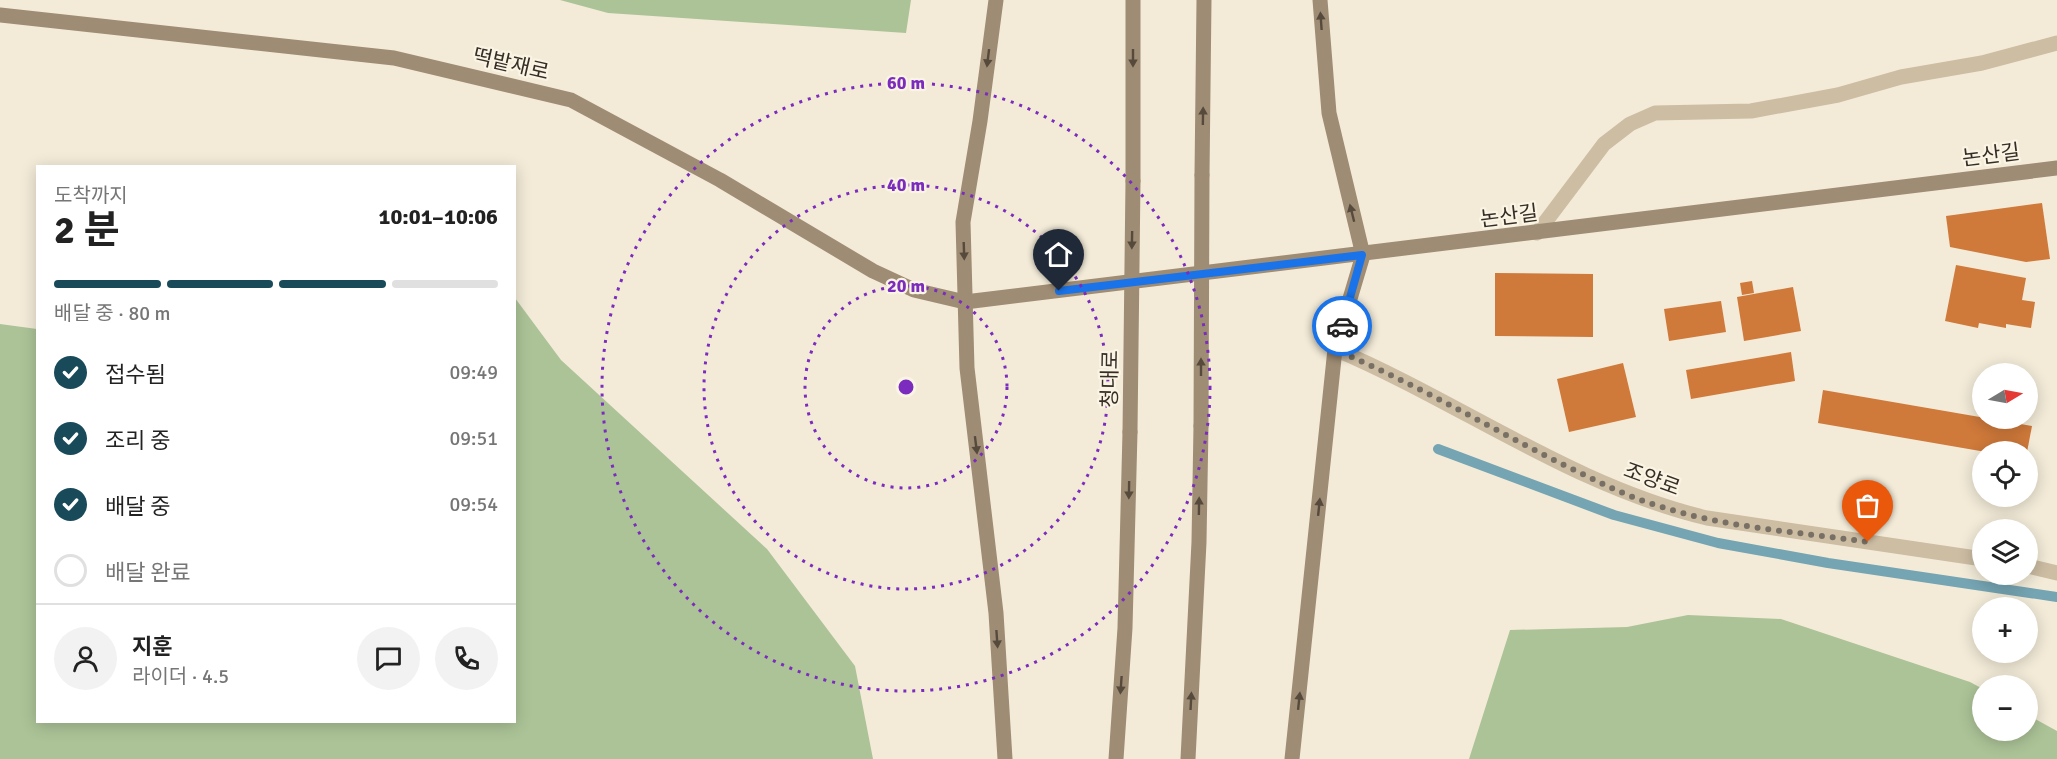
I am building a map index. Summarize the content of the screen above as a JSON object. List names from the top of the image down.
{
  "streets": {
    "street": [
      "떡밭재로",
      "논산길",
      "청대로",
      "조양로"
    ]
  },
  "crossings": [
    ["떡밭재로", "논산길"]
  ],
  "north": "right",
  "page": {
    "heading": ["2 분", "도착까지", "10:01–10:06"],
    "panel": ["지훈", "라이더 · 4.5"],
    "bar": "배달 중 · 80 m",
    "list": [
      ["접수됨", "09:49"],
      ["조리 중", "09:51"],
      ["배달 중", "09:54"],
      "배달 완료"
    ],
    "map_buttons": ["+", "−"]
  },
  "rings": ["60 m", "40 m", "20 m"]
}
